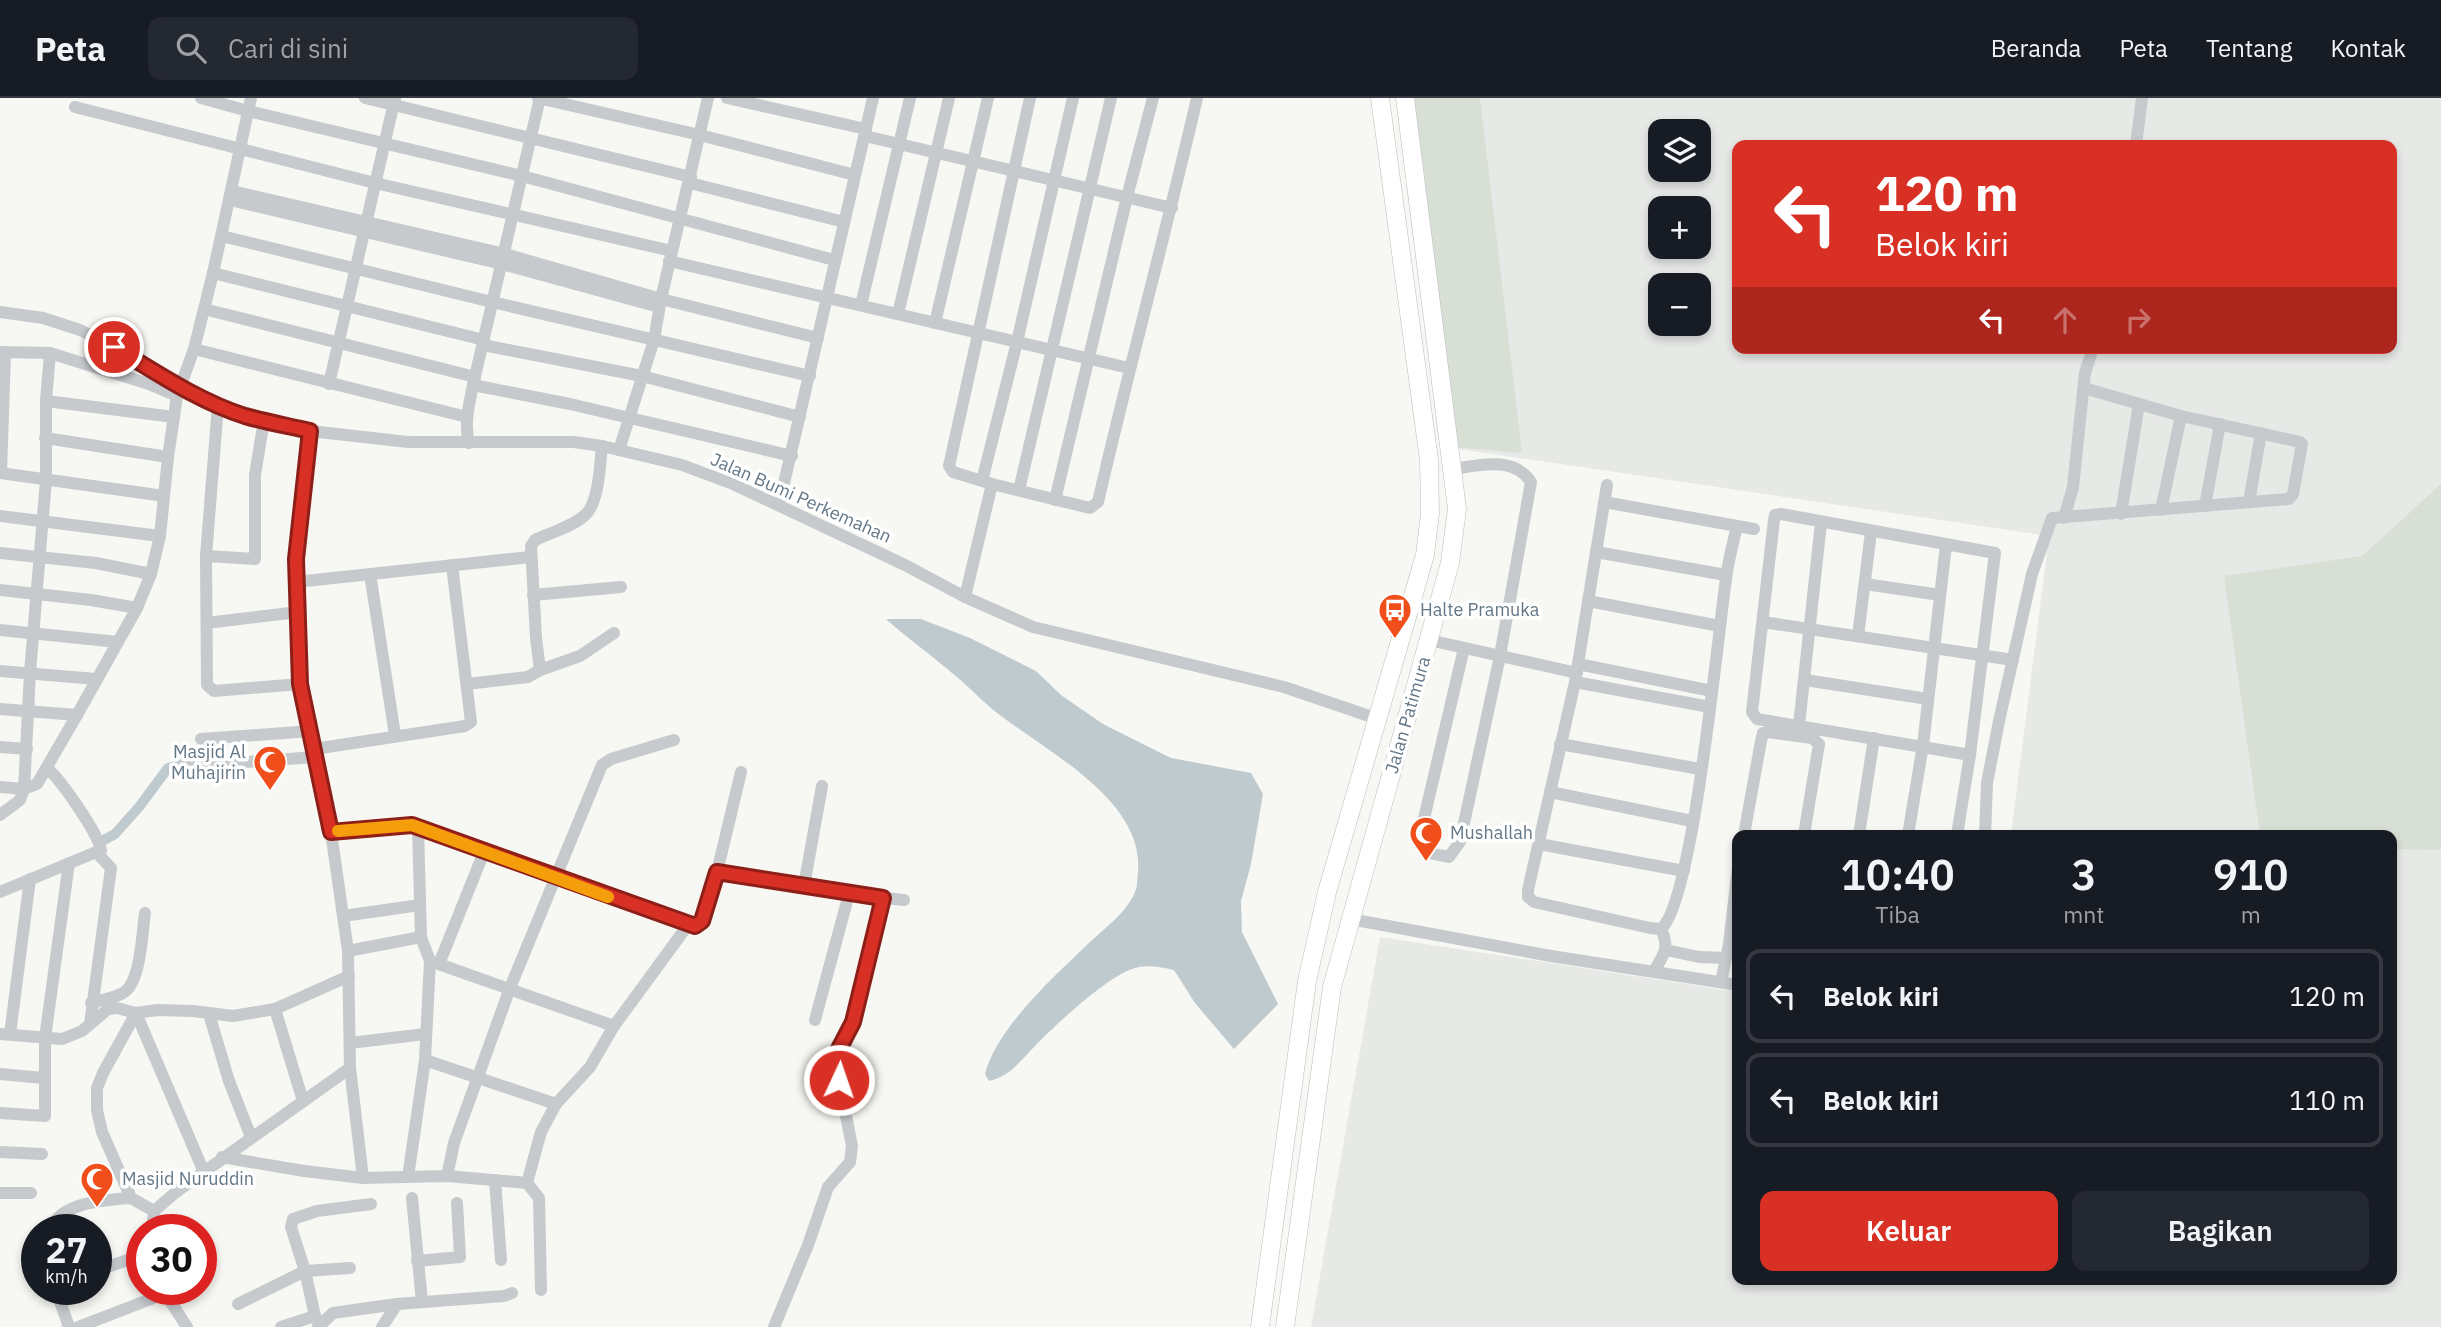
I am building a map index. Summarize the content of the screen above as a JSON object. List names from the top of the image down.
{
  "streets": {
    "highway": ["Jalan Patimura"],
    "street": ["Jalan Bumi Perkemahan"]
  },
  "crossings": [
    ["Jalan Bumi Perkemahan", "Jalan Patimura"]
  ],
  "places": {
    "bus stop": ["Halte Pramuka"],
    "mosque": ["Masjid Al Muhajirin", "Mushallah", "Masjid Nuruddin"]
  },
  "page": {
    "header": "Peta",
    "search": "Cari di sini",
    "nav": [
      "Beranda",
      "Peta",
      "Tentang",
      "Kontak"
    ],
    "map_buttons": ["+", "−"],
    "turn": ["120 m", "Belok kiri"],
    "eta": [
      "10:40",
      "Tiba",
      "3",
      "mnt",
      "910",
      "m"
    ],
    "list": [
      {
        "name": "Belok kiri",
        "value": "120 m"
      },
      {
        "name": "Belok kiri",
        "value": "110 m"
      }
    ],
    "buttons": ["Keluar", "Bagikan"],
    "speed": "27 km/h",
    "limit": "30"
  }
}
